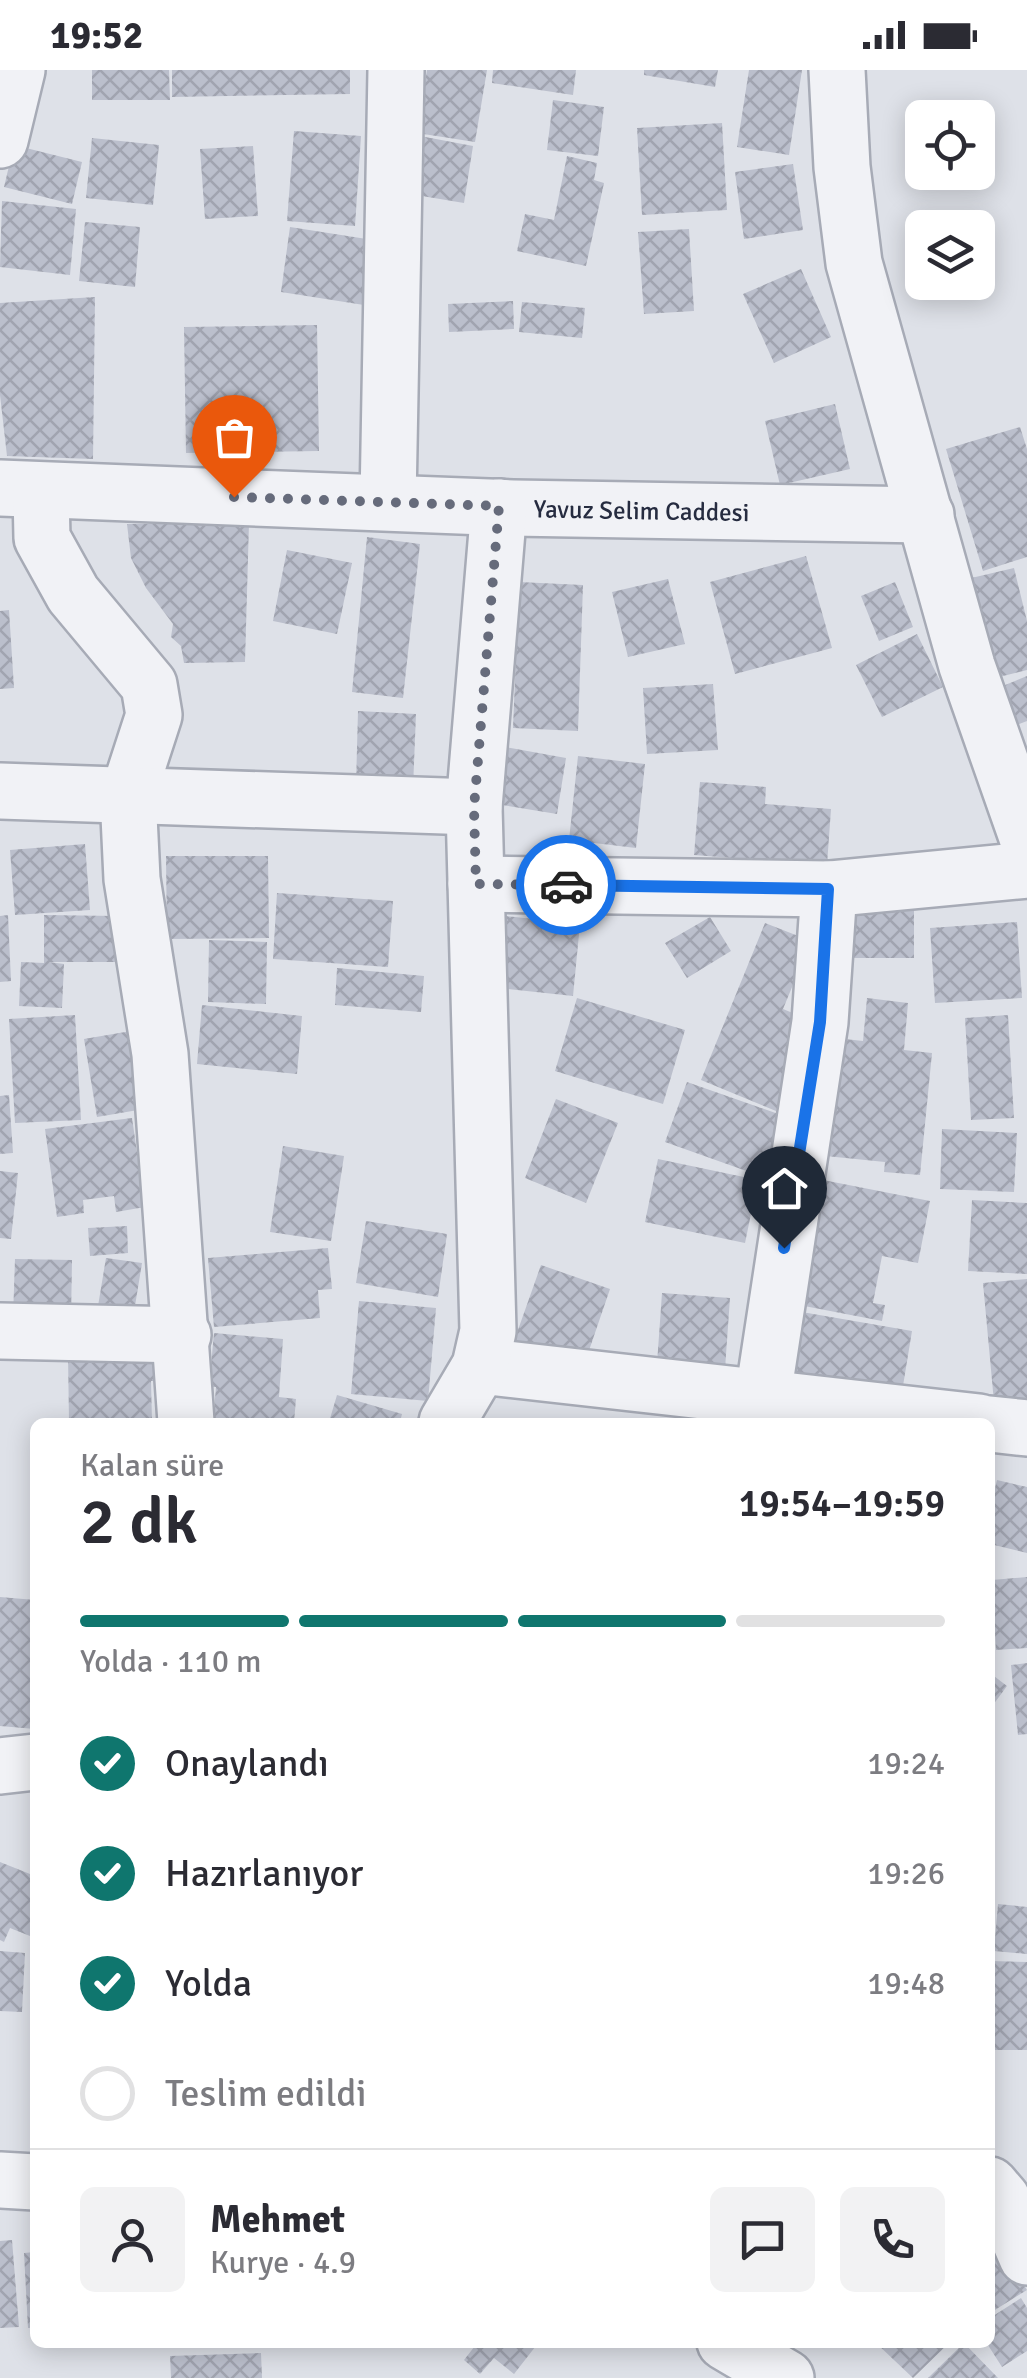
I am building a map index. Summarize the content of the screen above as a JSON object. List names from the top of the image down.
{
  "streets": {
    "street": ["Yavuz Selim Caddesi"]
  },
  "page": {
    "status": "19:52",
    "heading": ["2 dk", "Kalan süre", "19:54–19:59"],
    "panel": ["Mehmet", "Kurye · 4.9"],
    "bar": "Yolda · 110 m",
    "list": [
      ["Onaylandı", "19:24"],
      ["Hazırlanıyor", "19:26"],
      ["Yolda", "19:48"],
      "Teslim edildi"
    ]
  }
}
